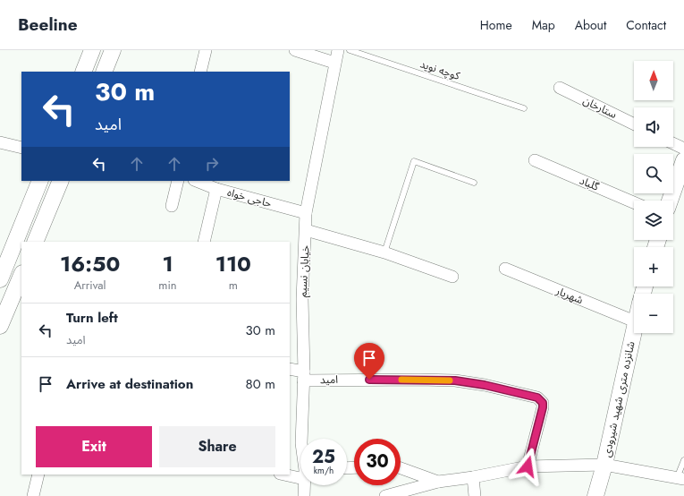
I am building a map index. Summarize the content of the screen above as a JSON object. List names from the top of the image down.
{
  "streets": {
    "main road": ["شانزده متری شهید شیرودی"],
    "street": [
      "ستارخان",
      "گلباد",
      "حاجی خواه",
      "خیابان نسیم",
      "شهریار",
      "امید"
    ],
    "lane": ["کوچه نوید"]
  },
  "crossings": [
    ["حاجی خواه", "خیابان نسیم"],
    ["خیابان نسیم", "امید"]
  ],
  "north": "top",
  "page": {
    "header": "Beeline",
    "nav": [
      "Home",
      "Map",
      "About",
      "Contact"
    ],
    "map_buttons": ["+", "−"],
    "turn": ["30 m", "امید"],
    "eta": [
      "16:50",
      "Arrival",
      "1",
      "min",
      "110",
      "m"
    ],
    "list": [
      {
        "name": "Turn left",
        "note": "امید",
        "value": "30 m"
      },
      {
        "name": "Arrive at destination",
        "value": "80 m"
      }
    ],
    "buttons": ["Exit", "Share"],
    "speed": "25 km/h",
    "limit": "30"
  }
}
